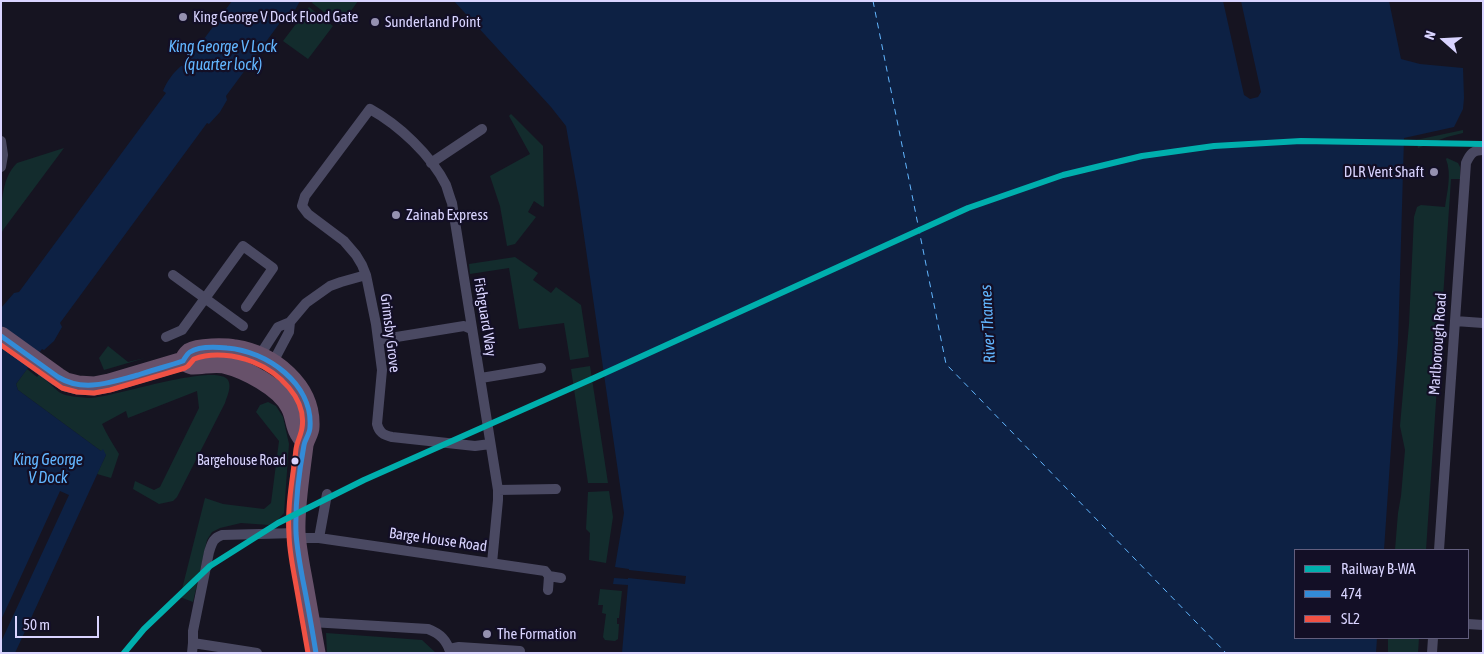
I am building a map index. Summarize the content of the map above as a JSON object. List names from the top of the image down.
{
  "streets": {
    "street": [
      "Fishguard Way",
      "Grimsby Grove",
      "Marlborough Road",
      "Barge House Road"
    ]
  },
  "crossings": [
    ["Fishguard Way", "Grimsby Grove"],
    ["Fishguard Way", "Barge House Road"]
  ],
  "water": ["King George V Lock (quarter lock)", "River Thames", "King George V Dock"],
  "places": [
    "King George V Dock Flood Gate",
    "Sunderland Point",
    "DLR Vent Shaft",
    "Zainab Express",
    "Bargehouse Road",
    "The Formation"
  ],
  "lines": ["rail line B-WA", "transit line 474", "transit line SL2"],
  "legend": ["Railway B-WA", "474", "SL2"],
  "scale_bar": "50 m",
  "north": "left"
}
